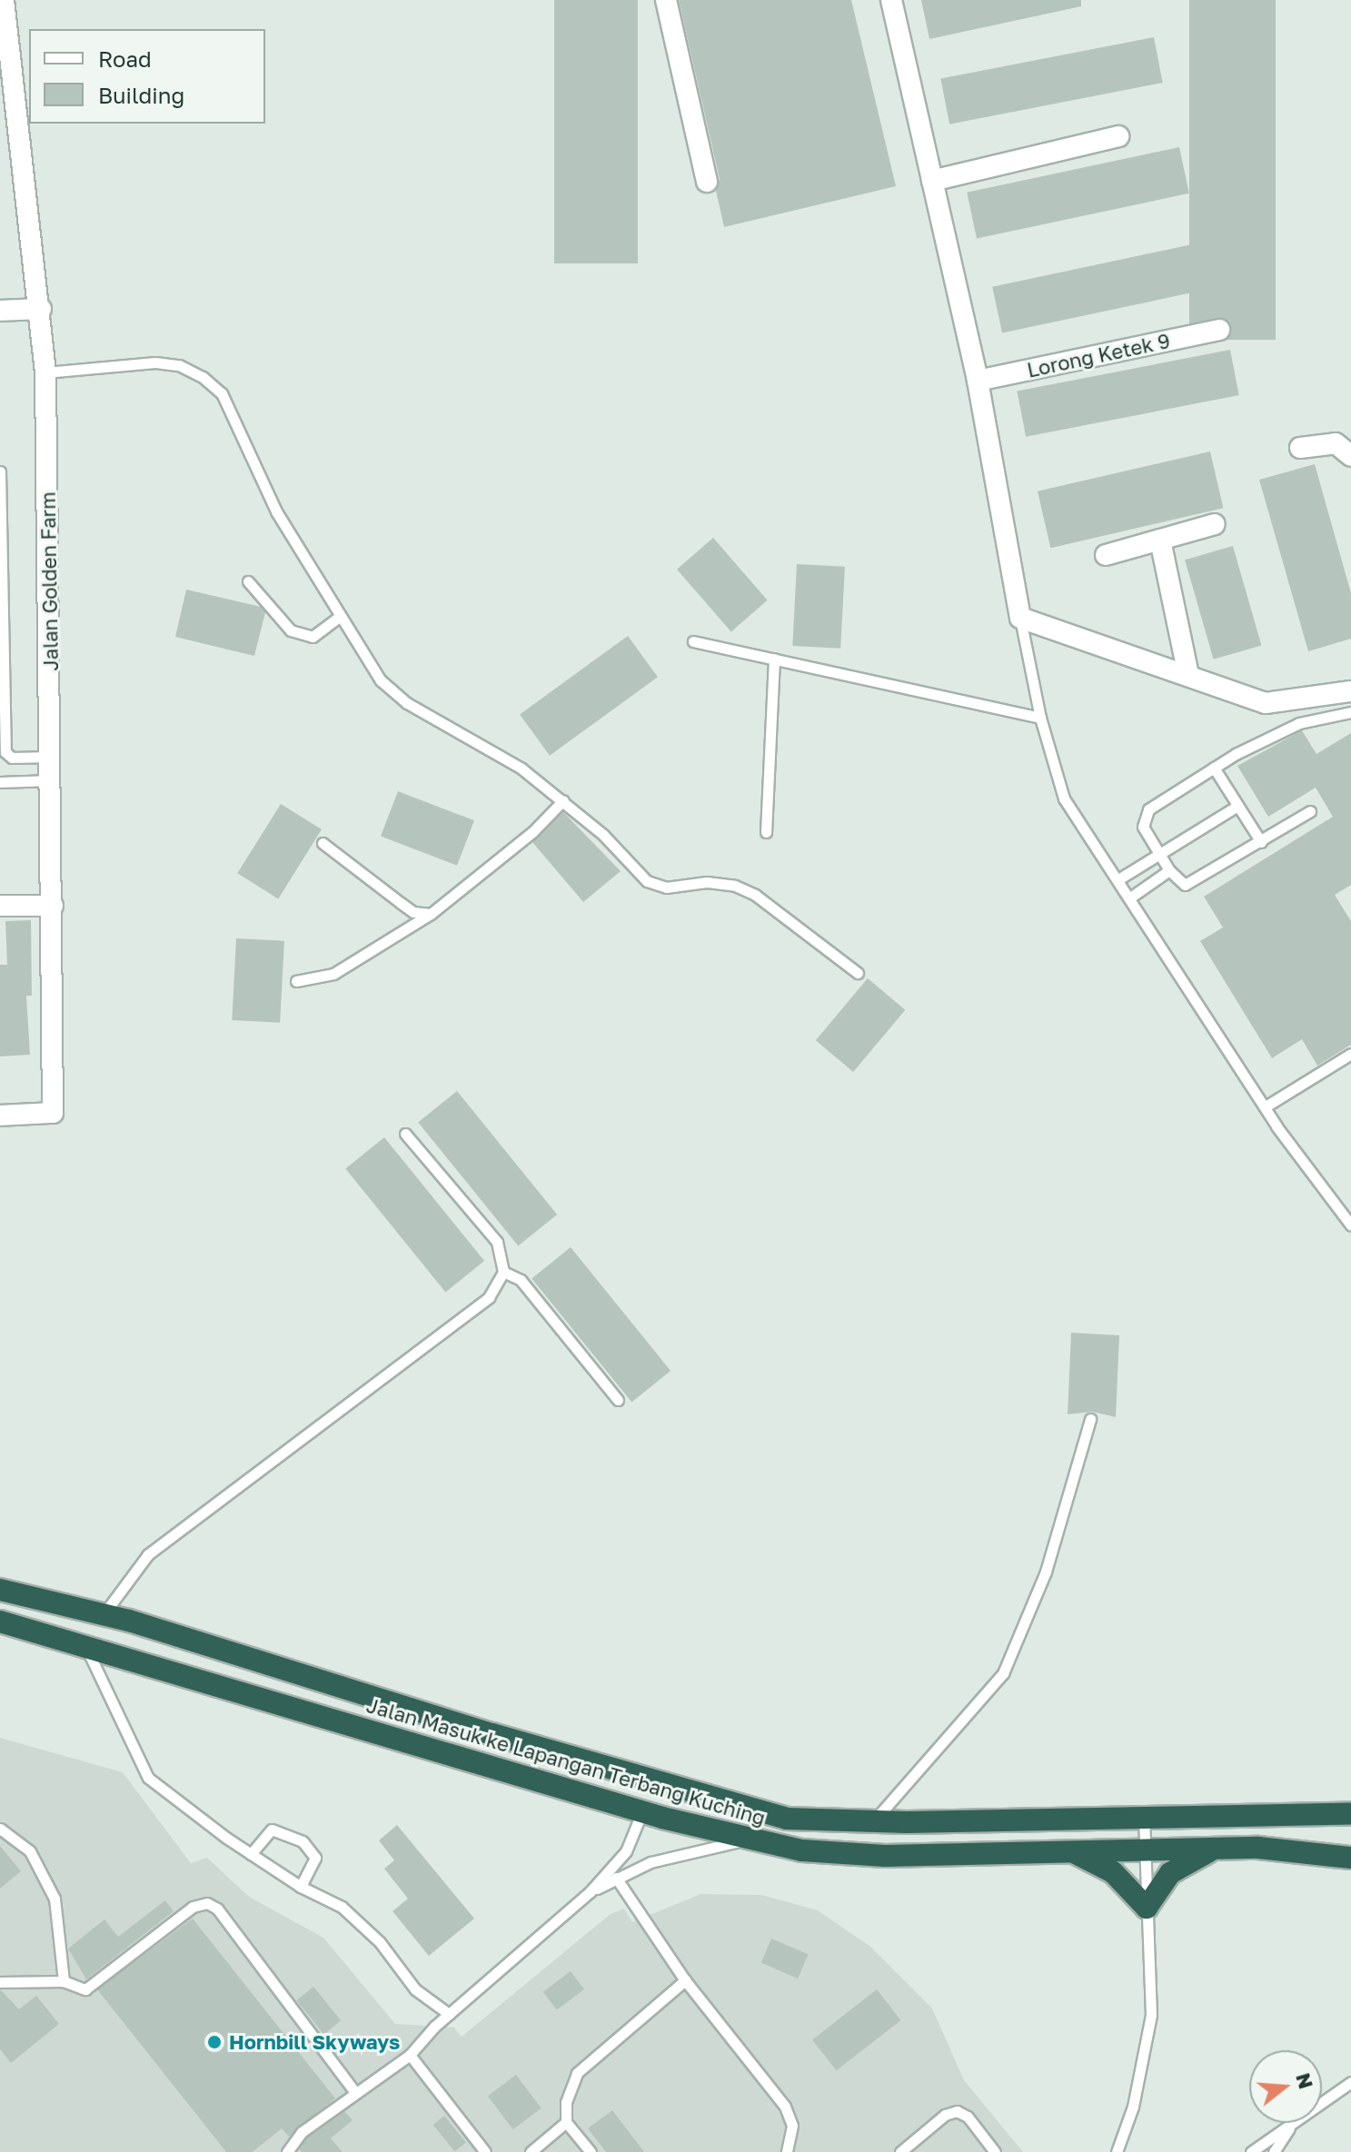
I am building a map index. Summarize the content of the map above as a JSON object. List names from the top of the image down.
{
  "streets": {
    "highway": ["Jalan Masuk ke Lapangan Terbang Kuching"],
    "street": ["Lorong Ketek 9", "Jalan Golden Farm"]
  },
  "places": ["Hornbill Skyways"],
  "legend": ["Road", "Building"],
  "north": "right"
}
